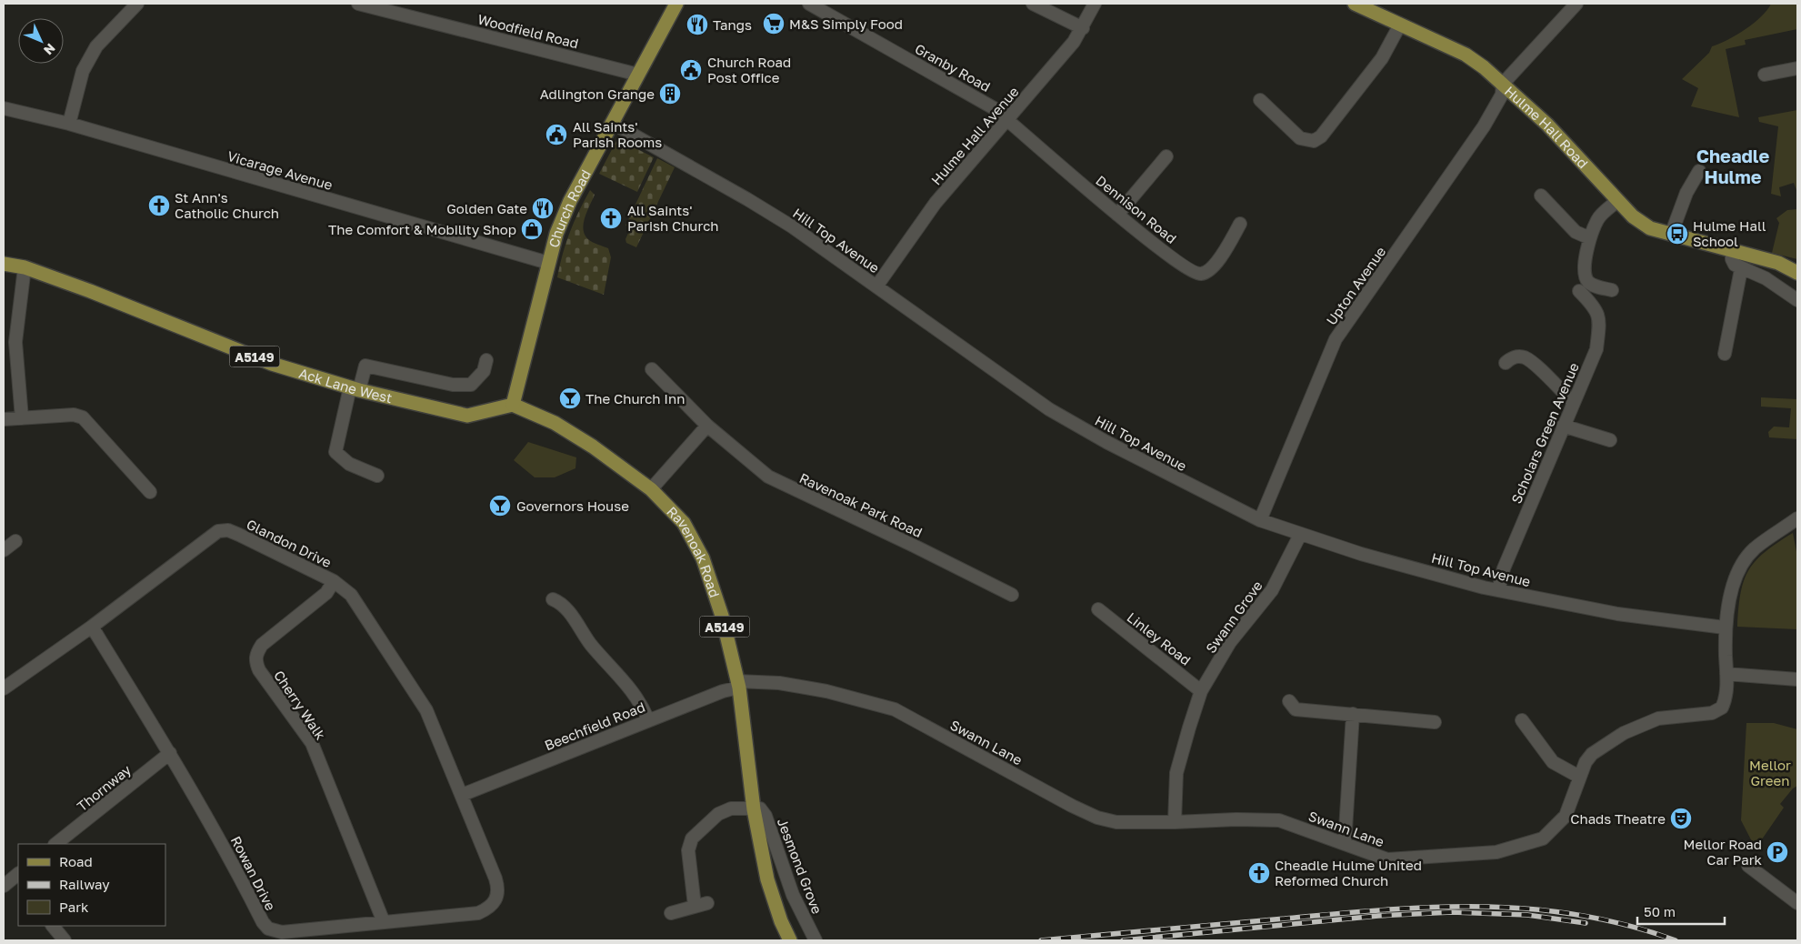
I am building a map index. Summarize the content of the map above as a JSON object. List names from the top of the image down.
{
  "streets": {
    "main road": [
      "Hulme Hall Road",
      "Church Road",
      "A5149",
      "Ack Lane West",
      "Ravenoak Road"
    ],
    "street": [
      "Woodfield Road",
      "Granby Road",
      "Hulme Hall Avenue",
      "Vicarage Avenue",
      "Dennison Road",
      "Hill Top Avenue",
      "Upton Avenue",
      "Scholars Green Avenue",
      "Ravenoak Park Road",
      "Glandon Drive",
      "Swann Grove",
      "Linley Road",
      "Cherry Walk",
      "Beechfield Road",
      "Swann Lane",
      "Thornway",
      "Jesmond Grove",
      "Rowan Drive"
    ]
  },
  "crossings": [
    ["Woodfield Road", "Church Road"],
    ["Granby Road", "Hulme Hall Avenue"],
    ["Granby Road", "Dennison Road"],
    ["Hulme Hall Road", "Upton Avenue"],
    ["Hulme Hall Avenue", "Dennison Road"],
    ["Hulme Hall Avenue", "Hill Top Avenue"],
    ["Vicarage Avenue", "Church Road"],
    ["Church Road", "Hill Top Avenue"],
    ["Church Road", "Ack Lane West"],
    ["Church Road", "Ravenoak Road"],
    ["Hill Top Avenue", "Upton Avenue"],
    ["Hill Top Avenue", "Scholars Green Avenue"],
    ["Hill Top Avenue", "Swann Grove"],
    ["Hill Top Avenue", "Swann Lane"],
    ["Ack Lane West", "Ravenoak Road"],
    ["Glandon Drive", "Cherry Walk"],
    ["Glandon Drive", "Beechfield Road"],
    ["Glandon Drive", "Rowan Drive"],
    ["Ravenoak Road", "Beechfield Road"],
    ["Ravenoak Road", "Swann Lane"],
    ["Ravenoak Road", "Jesmond Grove"],
    ["Swann Grove", "Linley Road"],
    ["Swann Grove", "Swann Lane"],
    ["Cherry Walk", "Rowan Drive"],
    ["Beechfield Road", "Swann Lane"],
    ["Beechfield Road", "Rowan Drive"],
    ["Thornway", "Rowan Drive"]
  ],
  "districts": ["Cheadle Hulme"],
  "parks": ["Mellor Green"],
  "places": {
    "supermarket": ["M&S Simply Food"],
    "restaurant": ["Tangs", "Golden Gate"],
    "public building": ["Church Road Post Office", "All Saints' Parish Rooms"],
    "building": ["Adlington Grange"],
    "church": ["St Ann's Catholic Church", "All Saints' Parish Church", "Cheadle Hulme United Reformed Church"],
    "shop": ["The Comfort & Mobility Shop"],
    "bus stop": ["Hulme Hall School"],
    "bar": ["The Church Inn", "Governors House"],
    "theatre": ["Chads Theatre"],
    "parking": ["Mellor Road Car Park"]
  },
  "legend": ["Road", "Railway", "Park"],
  "scale_bar": "50 m",
  "north": "bottom right"
}
